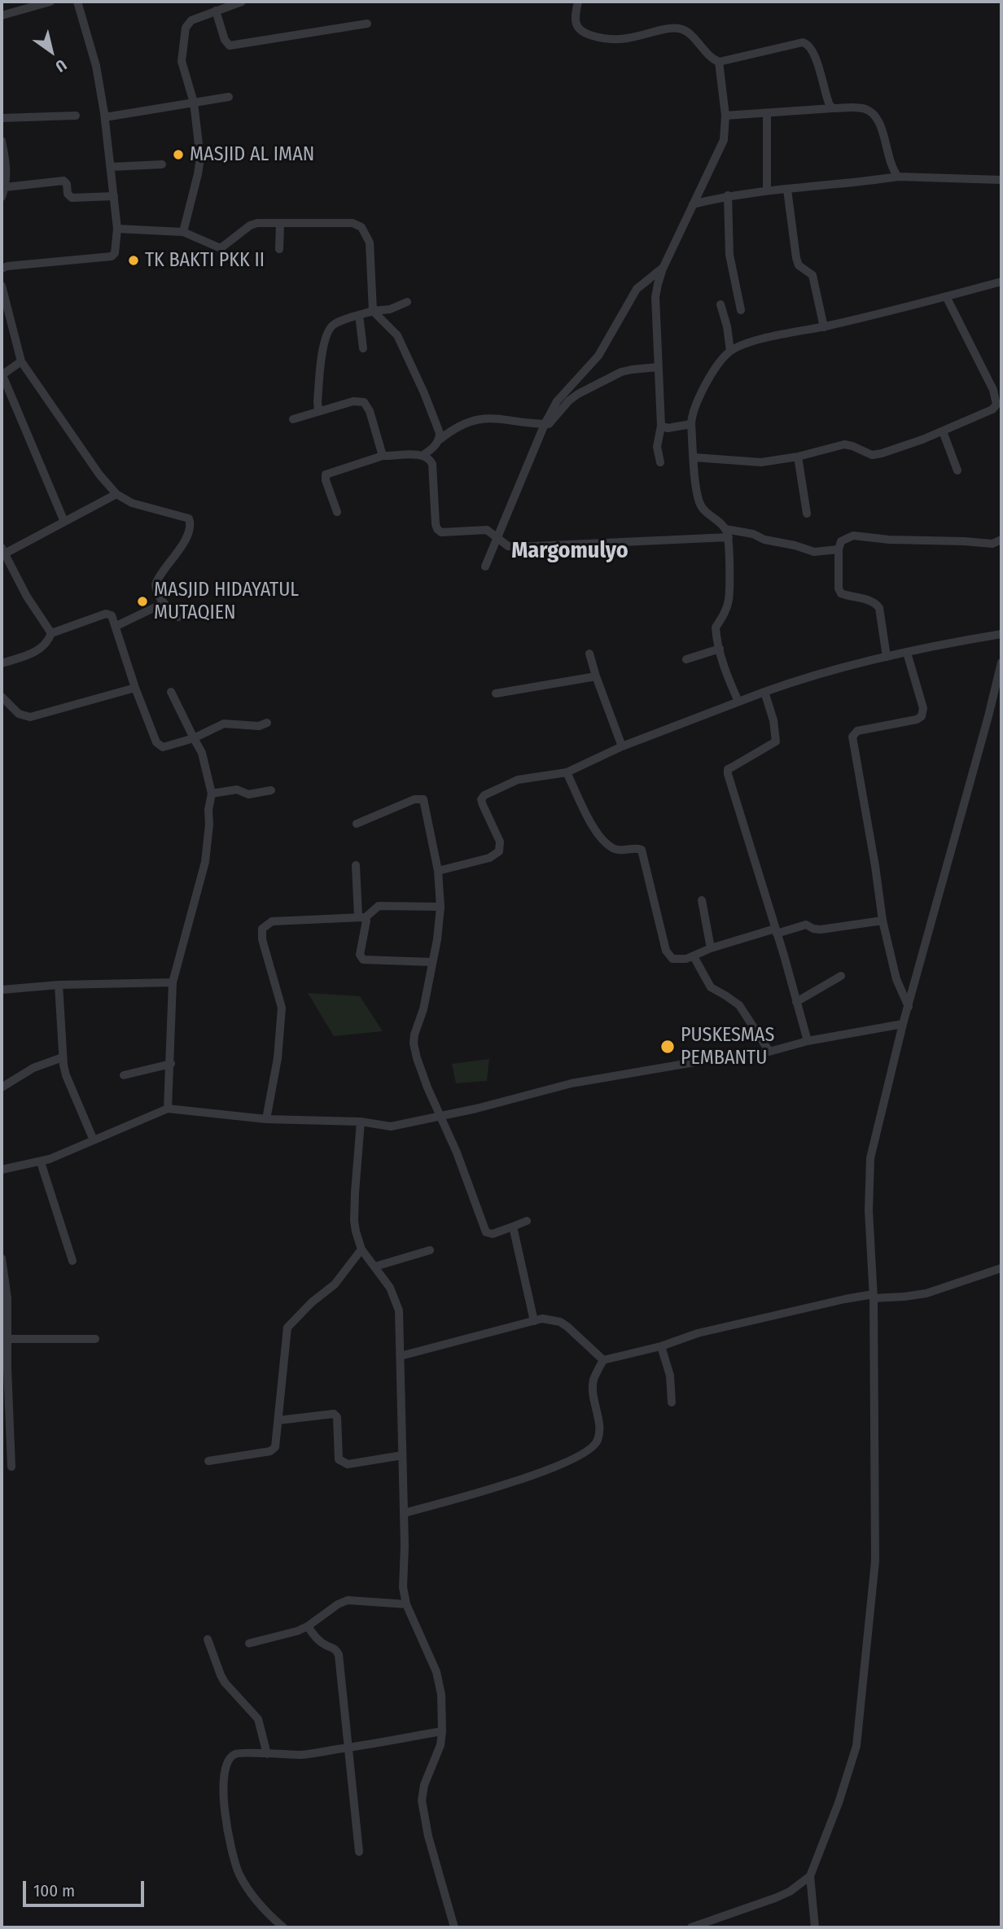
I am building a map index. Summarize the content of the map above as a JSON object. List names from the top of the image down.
{
  "districts": ["Margomulyo"],
  "places": [
    "MASJID AL IMAN",
    "TK BAKTI PKK II",
    "MASJID HIDAYATUL MUTAQIEN",
    "PUSKESMAS PEMBANTU"
  ],
  "scale_bar": "100 m",
  "north": "bottom right"
}
